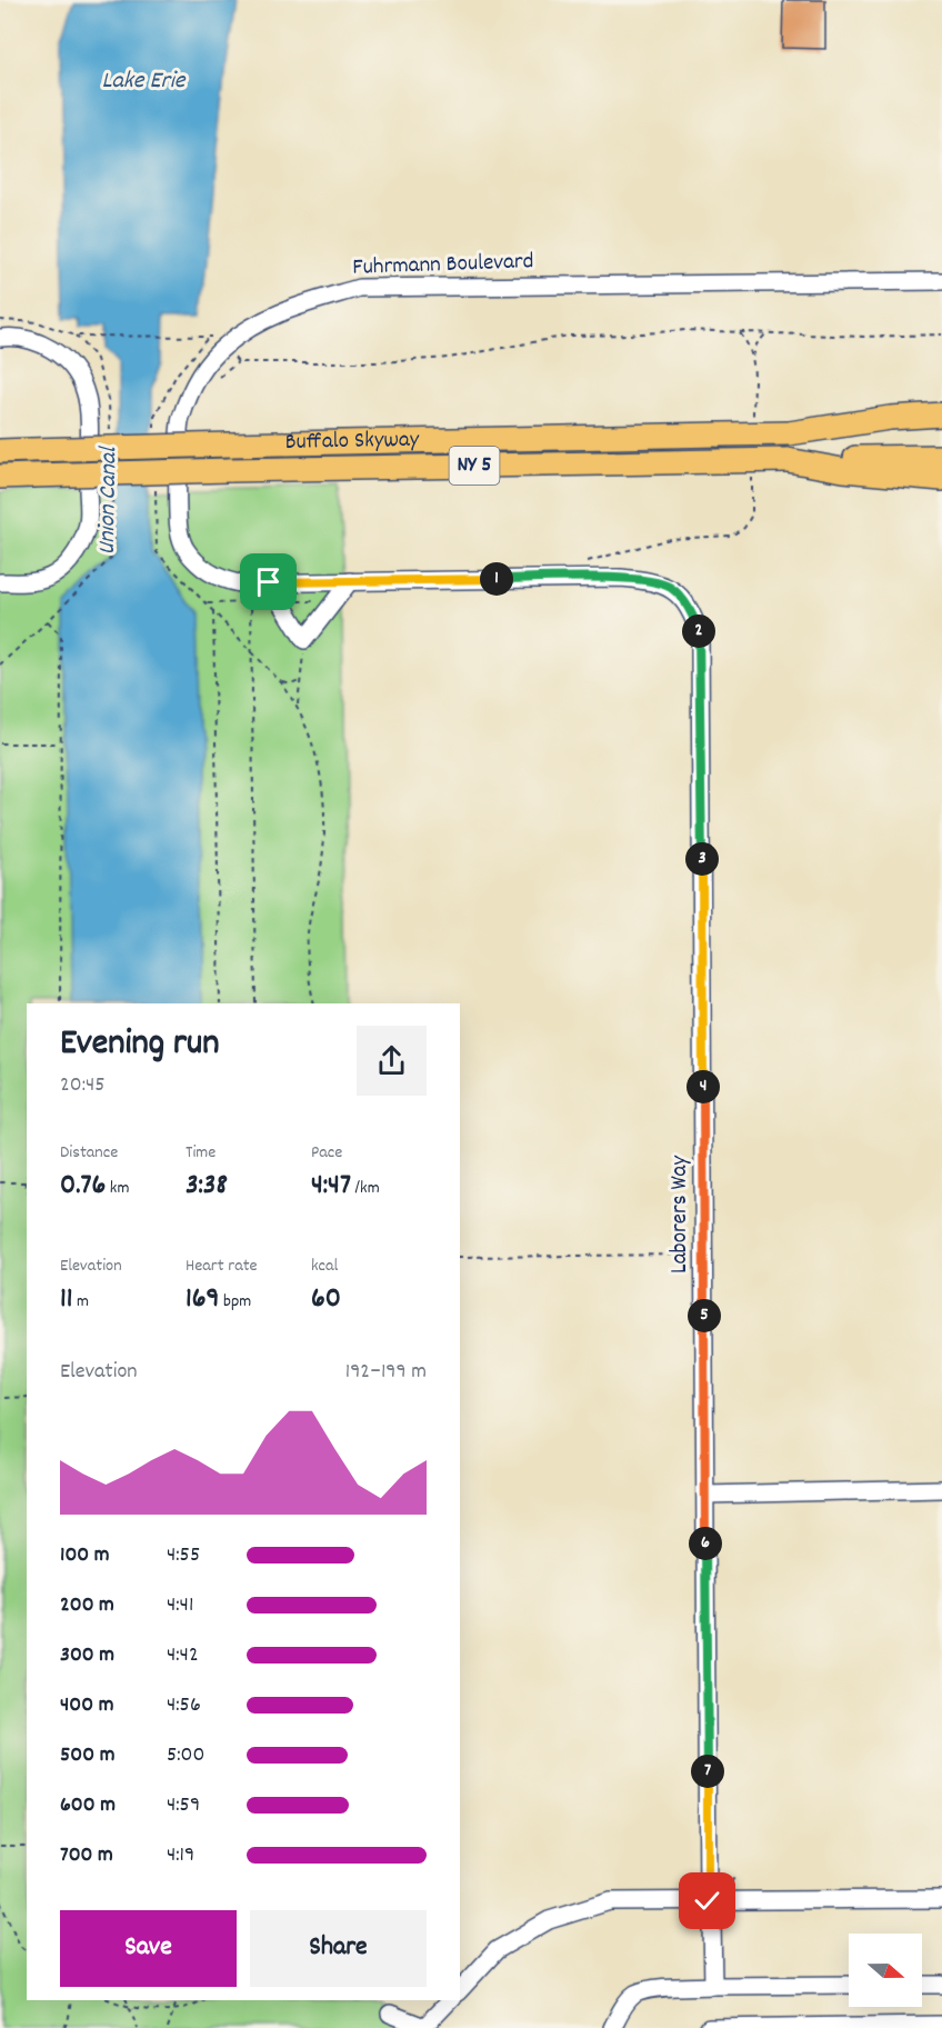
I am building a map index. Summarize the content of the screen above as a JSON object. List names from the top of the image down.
{
  "streets": {
    "highway": ["Buffalo Skyway", "NY 5"],
    "street": ["Fuhrmann Boulevard", "Laborers Way"]
  },
  "crossings": [
    ["Fuhrmann Boulevard", "Laborers Way"]
  ],
  "water": ["Lake Erie", "Union Canal"],
  "north": "right",
  "page": {
    "pins": [
      "1",
      "2",
      "3",
      "4",
      "5",
      "6",
      "7"
    ],
    "heading": ["Evening run", "20:45"],
    "stats": [
      ["Distance", "0.76 km"],
      ["Time", "3:38"],
      ["Pace", "4:47 /km"],
      ["Elevation", "11 m"],
      ["Heart rate", "169 bpm"],
      ["kcal", "60"]
    ],
    "chart": ["Elevation", "192–199 m"],
    "list": [
      {
        "name": "100 m",
        "note": "4:55"
      },
      {
        "name": "200 m",
        "note": "4:41"
      },
      {
        "name": "300 m",
        "note": "4:42"
      },
      {
        "name": "400 m",
        "note": "4:56"
      },
      {
        "name": "500 m",
        "note": "5:00"
      },
      {
        "name": "600 m",
        "note": "4:59"
      },
      {
        "name": "700 m",
        "note": "4:19"
      }
    ],
    "buttons": ["Save", "Share"]
  }
}
